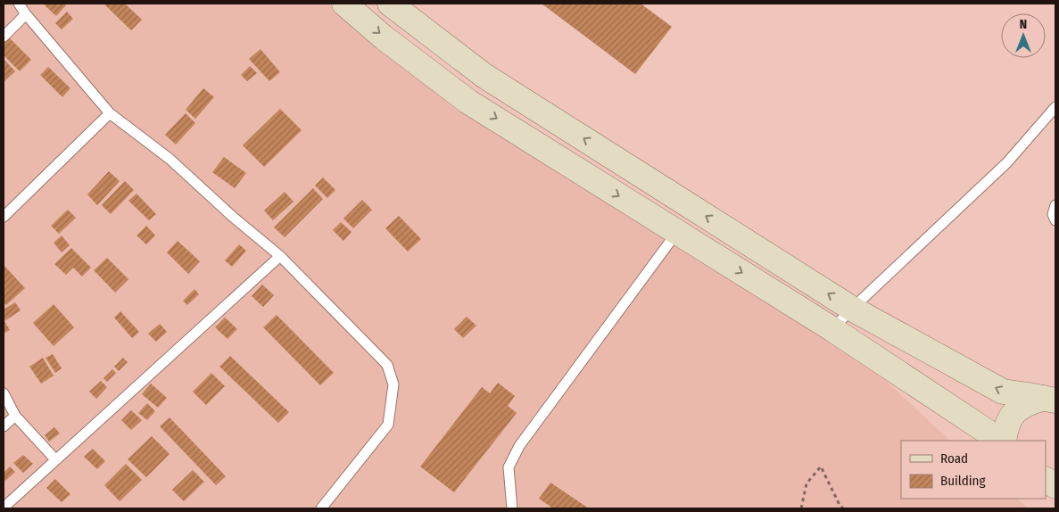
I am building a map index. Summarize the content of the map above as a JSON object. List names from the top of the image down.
{
  "legend": ["Road", "Building"],
  "north": "top"
}
